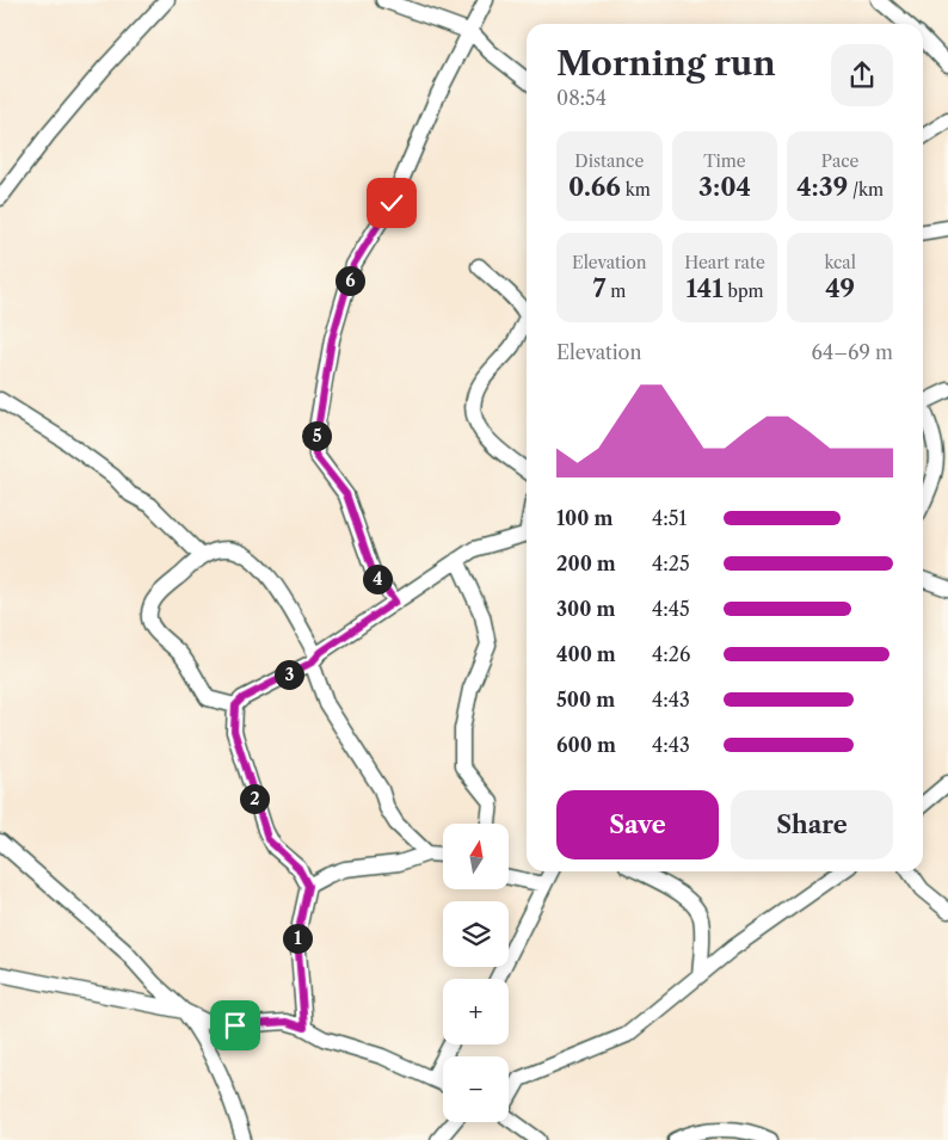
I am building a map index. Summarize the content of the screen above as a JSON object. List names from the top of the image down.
{
  "north": "top",
  "page": {
    "heading": ["Morning run", "08:54"],
    "stats": [
      ["Distance", "0.66 km"],
      ["Time", "3:04"],
      ["Pace", "4:39 /km"],
      ["Elevation", "7 m"],
      ["Heart rate", "141 bpm"],
      ["kcal", "49"]
    ],
    "pins": [
      "6",
      "5",
      "4",
      "3",
      "2",
      "1"
    ],
    "chart": ["Elevation", "64–69 m"],
    "list": [
      {
        "name": "100 m",
        "note": "4:51"
      },
      {
        "name": "200 m",
        "note": "4:25"
      },
      {
        "name": "300 m",
        "note": "4:45"
      },
      {
        "name": "400 m",
        "note": "4:26"
      },
      {
        "name": "500 m",
        "note": "4:43"
      },
      {
        "name": "600 m",
        "note": "4:43"
      }
    ],
    "buttons": ["Save", "Share"],
    "map_buttons": ["+", "−"]
  }
}
